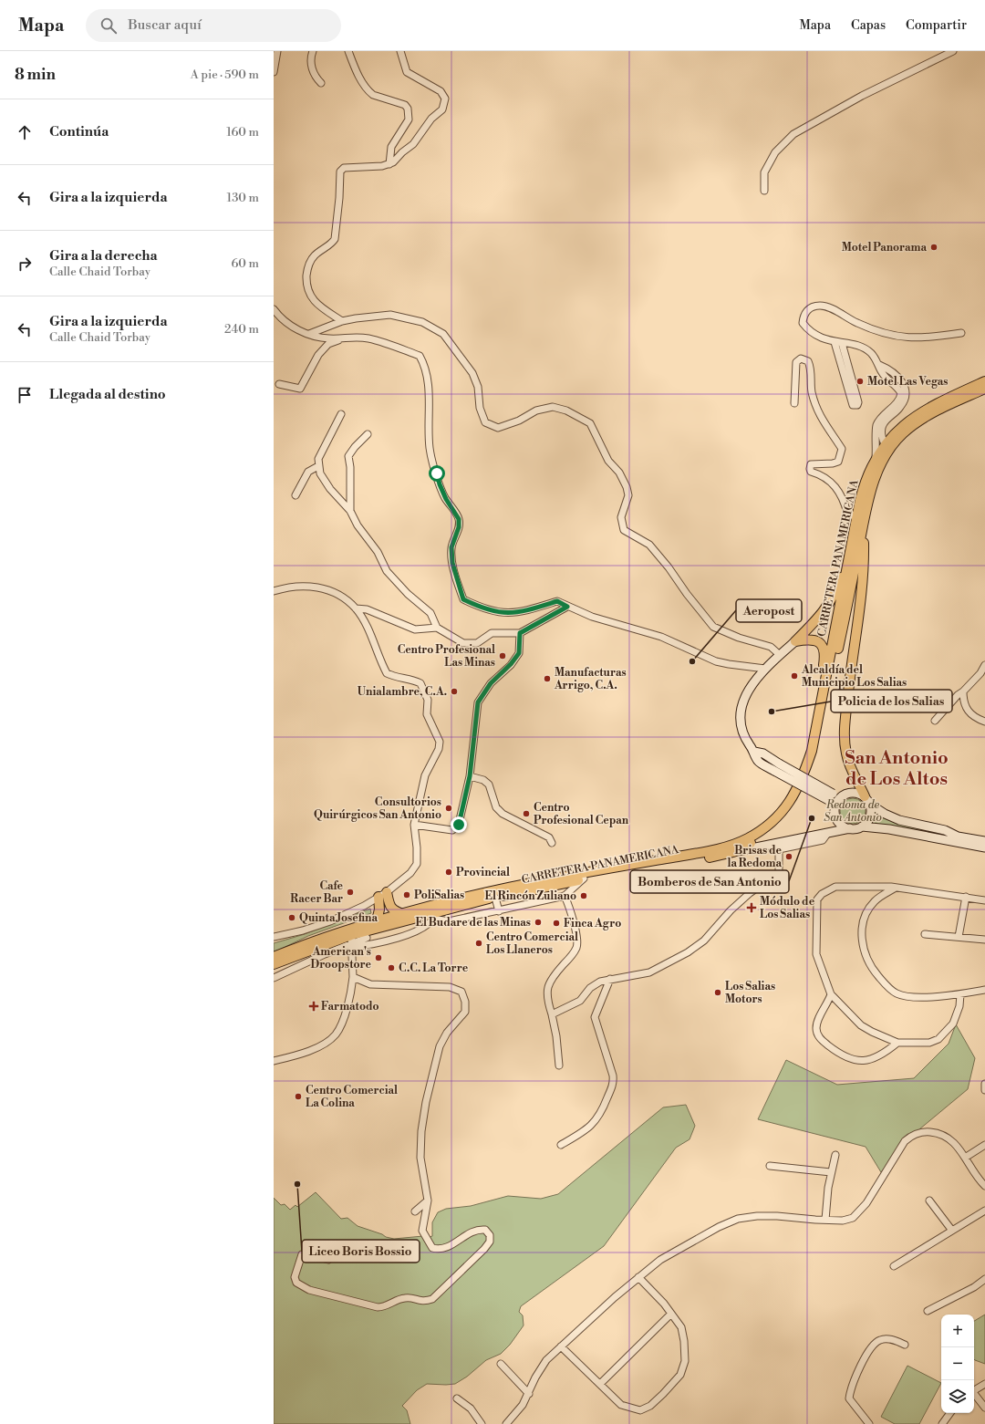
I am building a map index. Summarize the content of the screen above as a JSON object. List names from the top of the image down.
{
  "streets": {
    "main road": ["CARRETERA PANAMERICANA"]
  },
  "districts": ["San Antonio de Los Altos"],
  "parks": ["Redoma de San Antonio"],
  "places": {
    "other": [
      "Motel Panorama",
      "Motel Las Vegas",
      "Centro Profesional Las Minas",
      "Aeropost",
      "Alcaldía del Municipio Los Salias",
      "Manufacturas Arrigo, C.A.",
      "Unialambre, C.A.",
      "Policia de los Salias",
      "Consultorios Quirúrgicos San Antonio",
      "Centro Profesional Cepan",
      "Bomberos de San Antonio",
      "Brisas de la Redoma",
      "Provincial",
      "Cafe Racer Bar",
      "PoliSalias",
      "El Rincón Zuliano",
      "Quinta Josefina",
      "El Budare de las Minas",
      "Finca Agro",
      "Centro Comercial Los Llaneros",
      "American's Droopstore",
      "C.C. La Torre",
      "Los Salias Motors",
      "Centro Comercial La Colina",
      "Liceo Boris Bossio"
    ],
    "health": ["Módulo de Los Salias", "Farmatodo"]
  },
  "page": {
    "header": "Mapa",
    "search": "Buscar aquí",
    "nav": ["Mapa", "Capas", "Compartir"],
    "heading": ["8 min", "A pie · 590 m"],
    "list": [
      ["Continúa", "160 m"],
      ["Gira a la izquierda", "130 m"],
      ["Gira a la derecha", "Calle Chaid Torbay", "60 m"],
      ["Gira a la izquierda", "Calle Chaid Torbay", "240 m"],
      "Llegada al destino"
    ],
    "map_buttons": ["+", "−"]
  }
}
